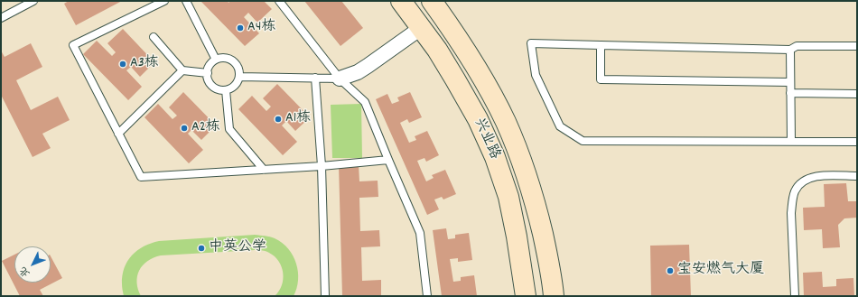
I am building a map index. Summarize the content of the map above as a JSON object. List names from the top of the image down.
{
  "streets": {
    "main road": ["兴业路"]
  },
  "places": [
    "A4栋",
    "A3栋",
    "A1栋",
    "A2栋",
    "中英公学",
    "宝安燃气大厦"
  ],
  "north": "bottom left"
}
